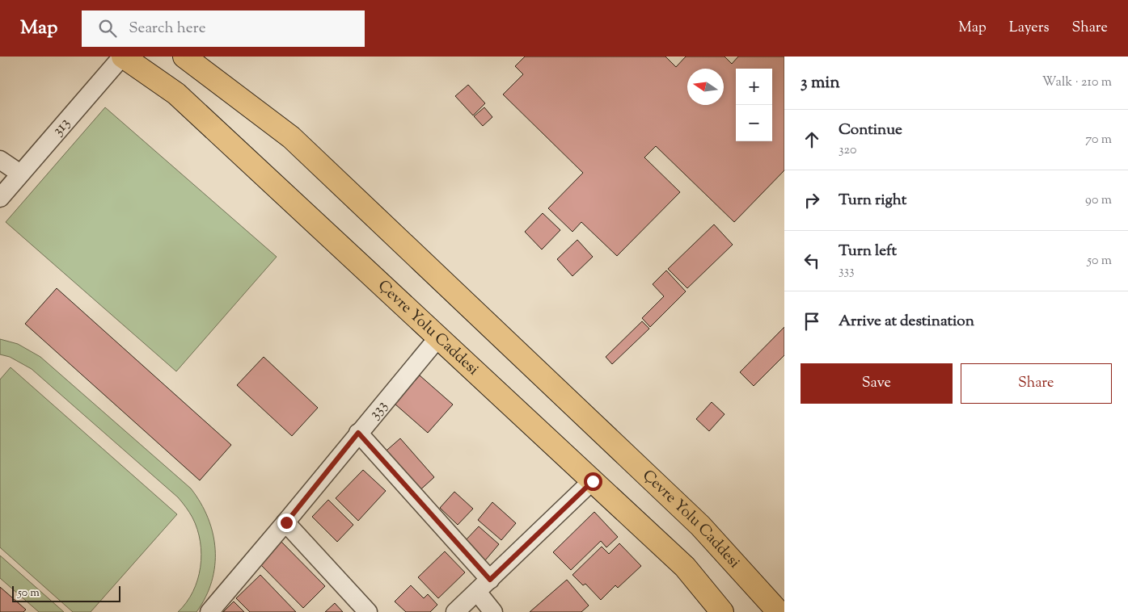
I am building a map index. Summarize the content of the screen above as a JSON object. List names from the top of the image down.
{
  "streets": {
    "highway": ["Çevre Yolu Caddesi"],
    "street": ["313", "333"]
  },
  "crossings": [
    ["313", "Çevre Yolu Caddesi"],
    ["Çevre Yolu Caddesi", "333"]
  ],
  "scale_bar": "50 m",
  "north": "left",
  "page": {
    "header": "Map",
    "search": "Search here",
    "nav": ["Map", "Layers", "Share"],
    "heading": ["3 min", "Walk · 210 m"],
    "map_buttons": ["+", "−"],
    "list": [
      ["Continue", "320", "70 m"],
      ["Turn right", "90 m"],
      ["Turn left", "333", "50 m"],
      "Arrive at destination"
    ],
    "buttons": ["Save", "Share"],
    "scale": "50 m"
  }
}
